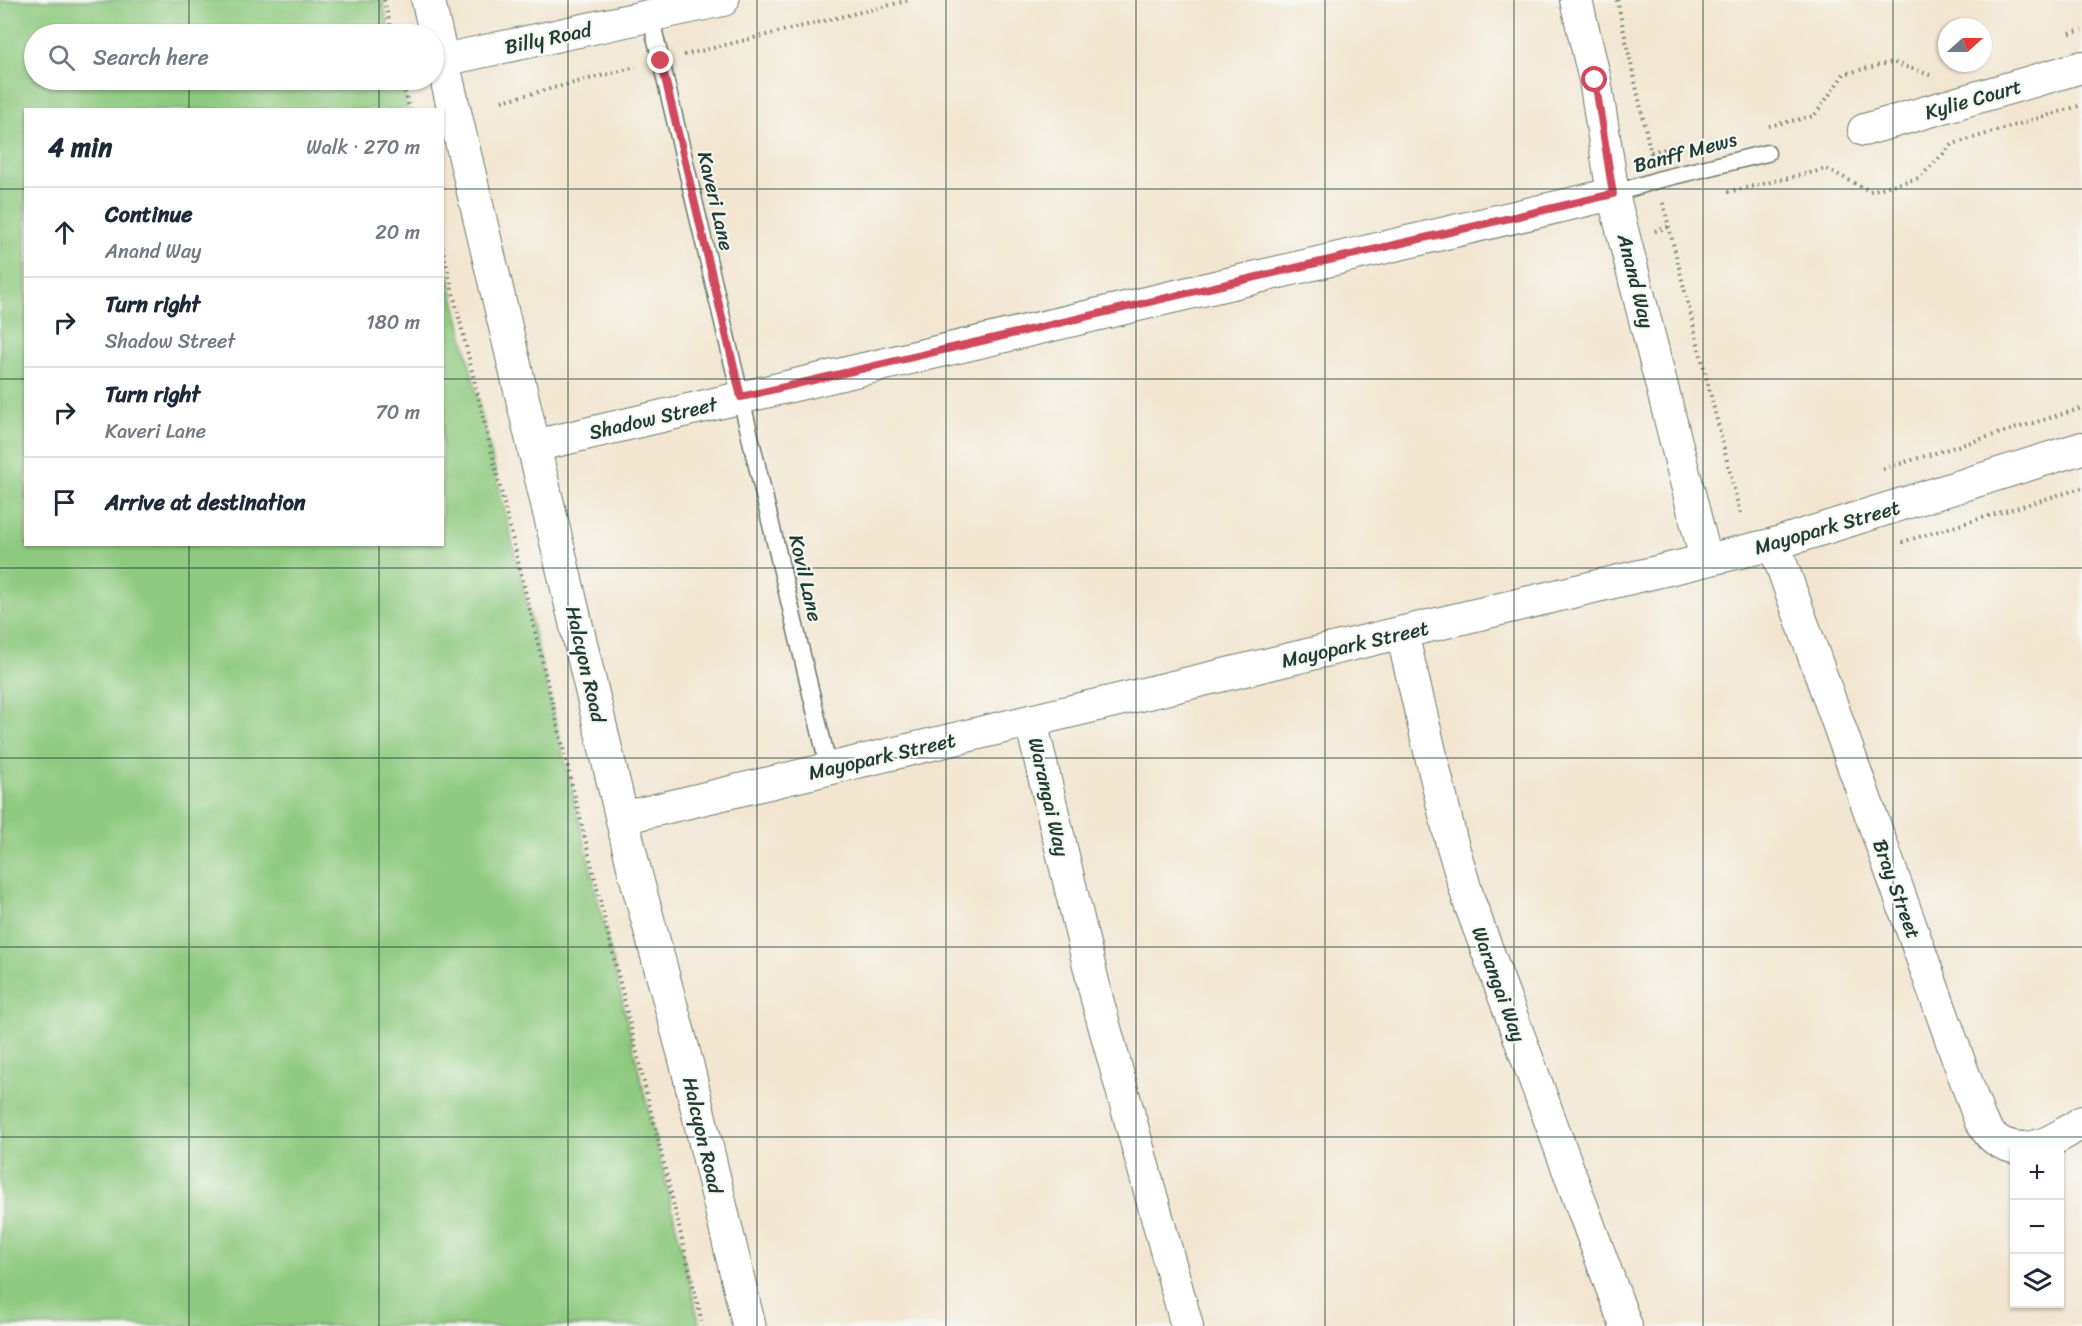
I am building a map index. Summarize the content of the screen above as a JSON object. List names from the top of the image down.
{
  "streets": {
    "street": [
      "Billy Road",
      "Kylie Court",
      "Anand Way",
      "Shadow Street",
      "Mayopark Street",
      "Halcyon Road",
      "Warangai Way",
      "Bray Street"
    ],
    "lane": ["Banff Mews", "Kaveri Lane", "Kovil Lane"]
  },
  "crossings": [
    ["Billy Road", "Kaveri Lane"],
    ["Banff Mews", "Anand Way"],
    ["Banff Mews", "Shadow Street"],
    ["Kaveri Lane", "Shadow Street"],
    ["Kaveri Lane", "Kovil Lane"],
    ["Anand Way", "Shadow Street"],
    ["Anand Way", "Mayopark Street"],
    ["Shadow Street", "Kovil Lane"],
    ["Shadow Street", "Halcyon Road"],
    ["Mayopark Street", "Kovil Lane"],
    ["Mayopark Street", "Halcyon Road"],
    ["Mayopark Street", "Warangai Way"],
    ["Mayopark Street", "Bray Street"]
  ],
  "north": "right",
  "page": {
    "search": "Search here",
    "heading": ["4 min", "Walk · 270 m"],
    "list": [
      ["Continue", "Anand Way", "20 m"],
      ["Turn right", "Shadow Street", "180 m"],
      ["Turn right", "Kaveri Lane", "70 m"],
      "Arrive at destination"
    ],
    "map_buttons": ["+", "−"]
  }
}
